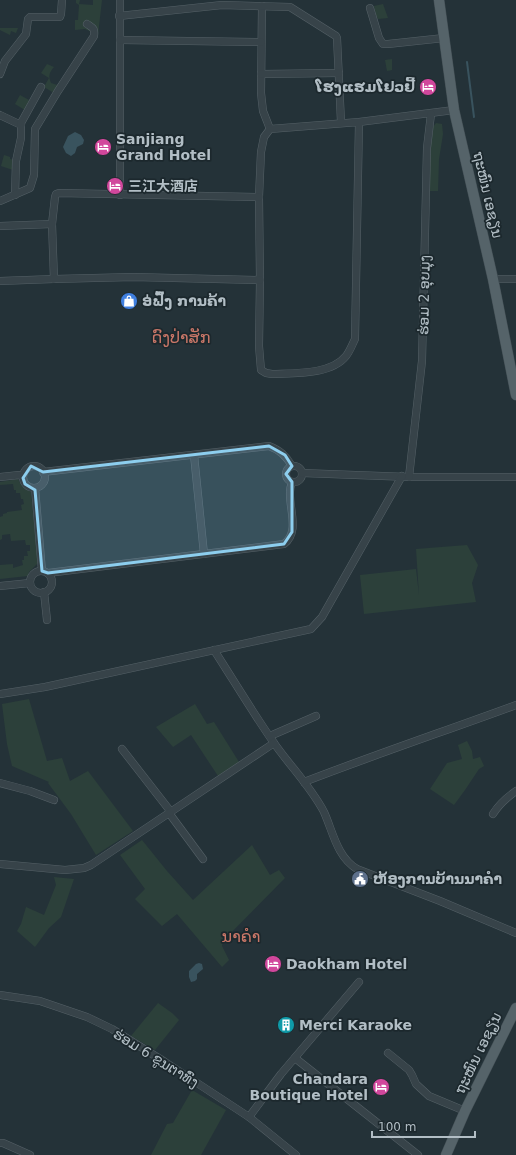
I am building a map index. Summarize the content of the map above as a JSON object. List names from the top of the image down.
{
  "streets": {
    "main road": ["ຖະໜົນ ເອຊຽນ"],
    "street": ["ຮ່ອມ 2 ອຸບມຸງ", "ຮ່ອມ 6 ຂູນຕາທົ່ງ"]
  },
  "districts": ["ດົງປ່າສັກ", "ນາຄຳ"],
  "places": {
    "hotel": [
      "ໂຮງແຮມໂຢວຢີ້",
      "Sanjiang Grand Hotel",
      "三江大酒店",
      "Daokham Hotel",
      "Chandara Boutique Hotel"
    ],
    "shop": ["ອ່ຟົ້່ງ ການຄ້າ"],
    "public building": ["ຫ້ອງການບ້ານນາຄໍາ"],
    "building": ["Merci Karaoke"]
  },
  "scale_bar": "100 m"
}
